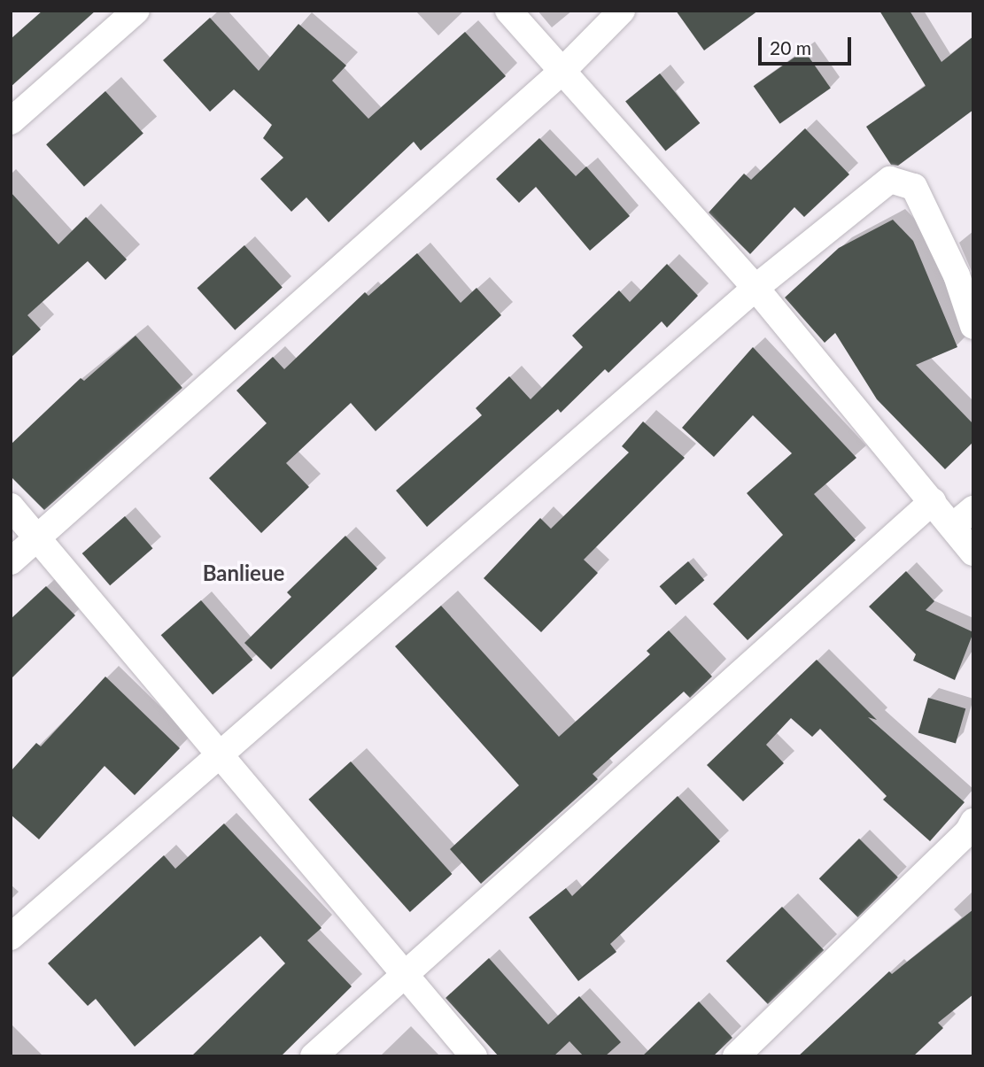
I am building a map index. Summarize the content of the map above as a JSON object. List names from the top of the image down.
{
  "districts": ["Banlieue"],
  "scale_bar": "20 m"
}
